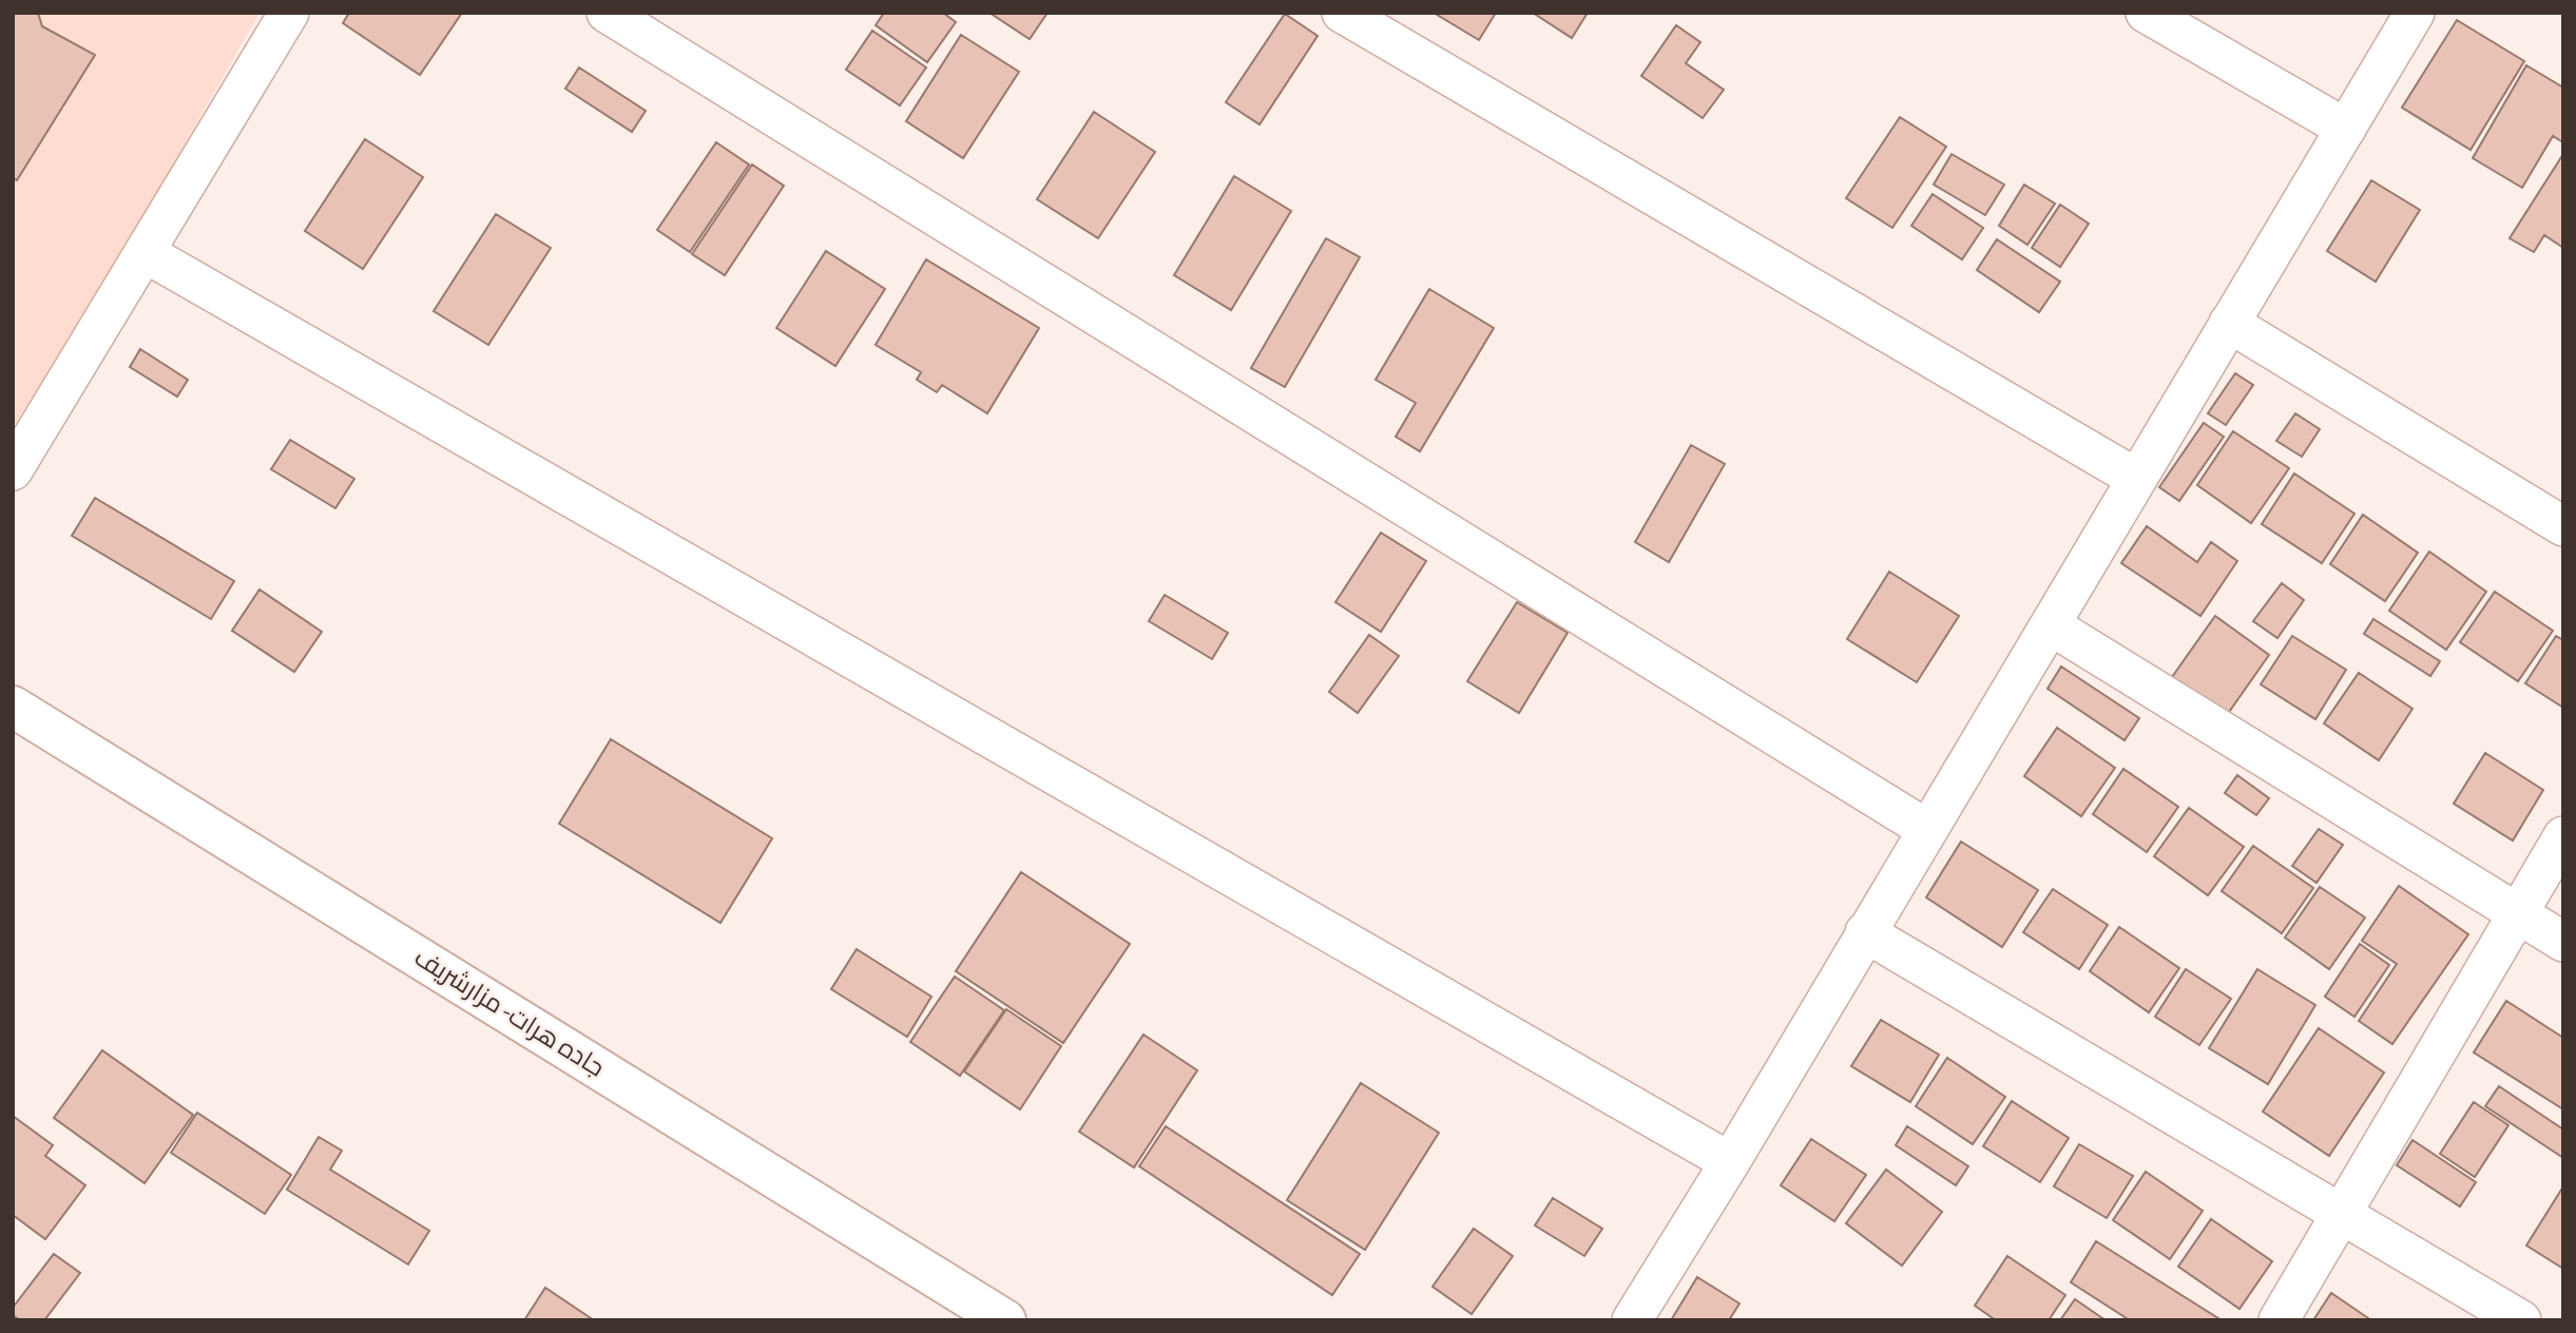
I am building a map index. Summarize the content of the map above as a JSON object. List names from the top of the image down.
{
  "streets": {
    "highway": ["جاده هرات- مزارشریف"]
  }
}
